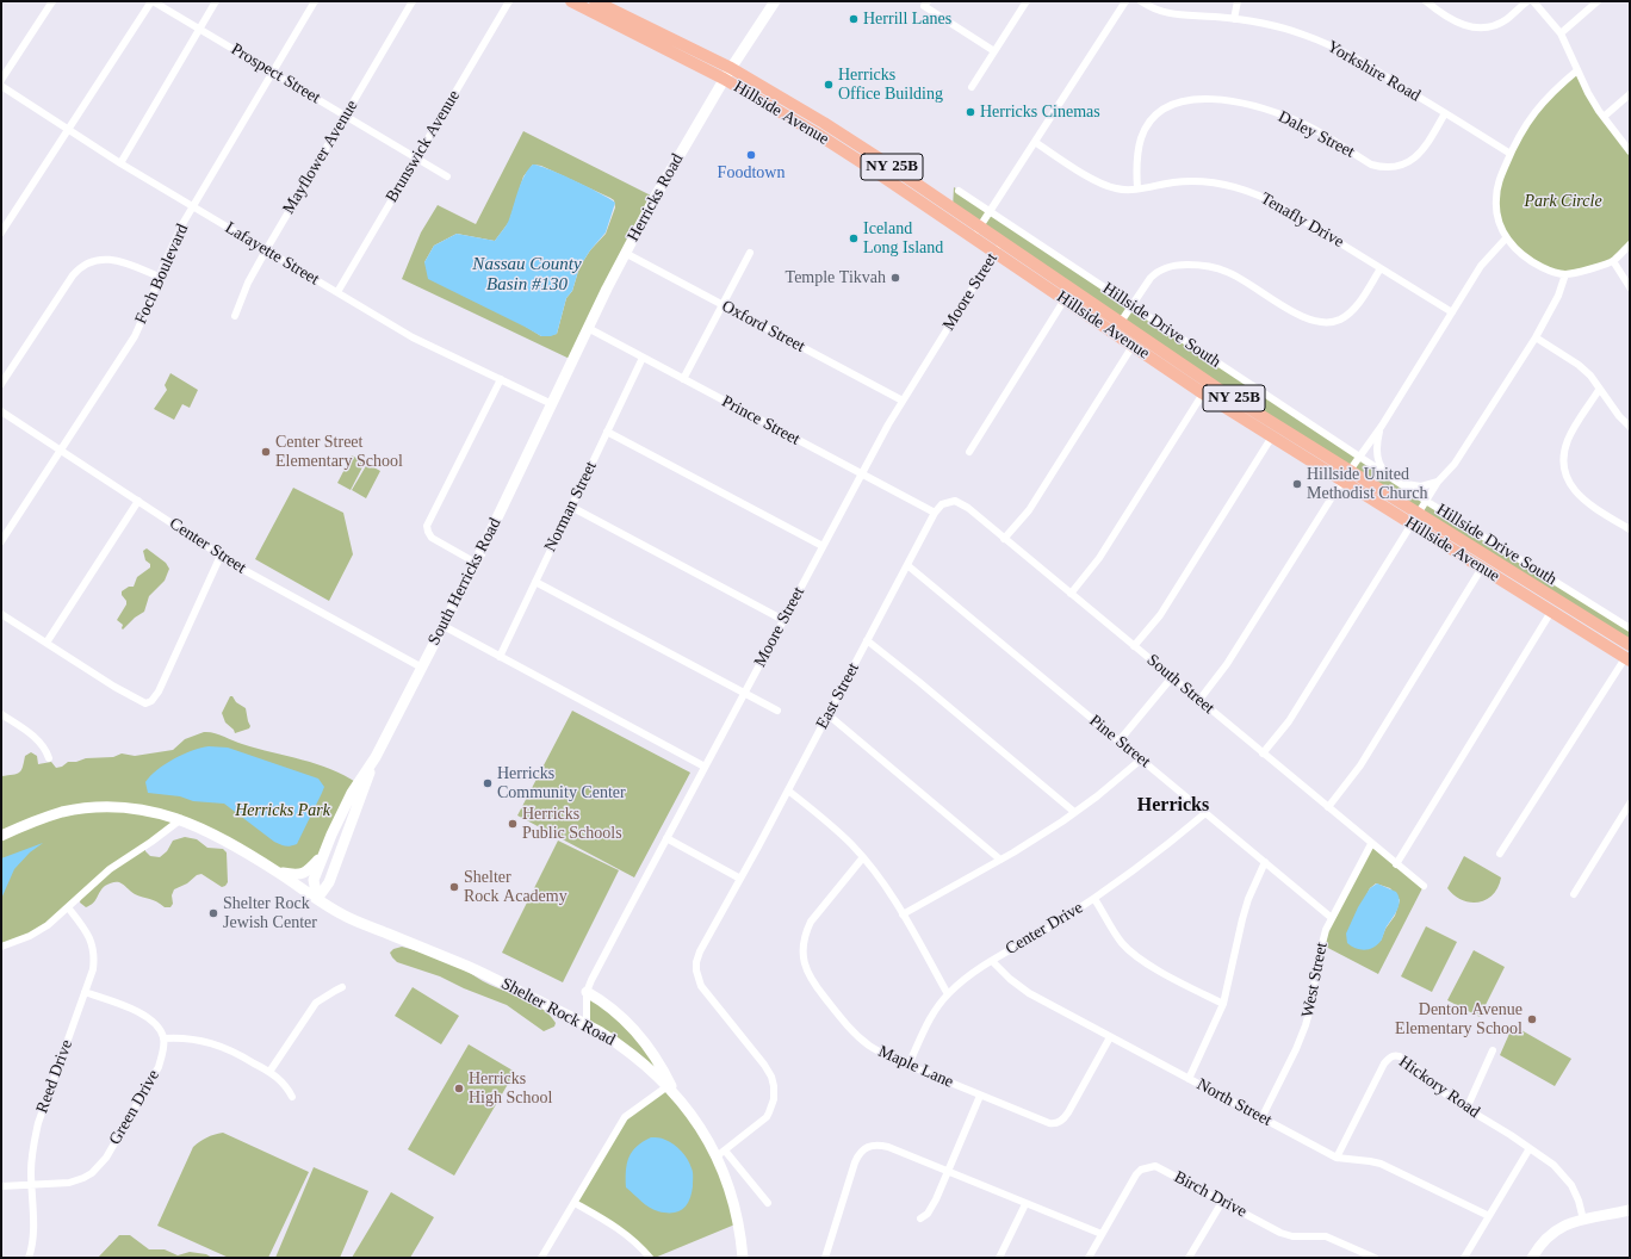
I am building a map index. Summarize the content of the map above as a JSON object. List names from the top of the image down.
{
  "streets": {
    "main road": [
      "Hillside Avenue",
      "NY 25B",
      "Herricks Road",
      "South Herricks Road",
      "Shelter Rock Road"
    ],
    "street": [
      "Yorkshire Road",
      "Prospect Street",
      "Daley Street",
      "Brunswick Avenue",
      "Mayflower Avenue",
      "Tenafly Drive",
      "Lafayette Street",
      "Foch Boulevard",
      "Moore Street",
      "Hillside Drive South",
      "Oxford Street",
      "Prince Street",
      "Norman Street",
      "Center Street",
      "South Street",
      "East Street",
      "Pine Street",
      "Center Drive",
      "West Street",
      "Maple Lane",
      "Reed Drive",
      "Hickory Road",
      "North Street",
      "Green Drive",
      "Birch Drive"
    ]
  },
  "crossings": [
    ["Yorkshire Road", "Daley Street"],
    ["Prospect Street", "Brunswick Avenue"],
    ["Prospect Street", "Mayflower Avenue"],
    ["Prospect Street", "Foch Boulevard"],
    ["Hillside Avenue", "Herricks Road"],
    ["Hillside Avenue", "Moore Street"],
    ["Daley Street", "Tenafly Drive"],
    ["Brunswick Avenue", "Lafayette Street"],
    ["Mayflower Avenue", "Lafayette Street"],
    ["Herricks Road", "Lafayette Street"],
    ["Herricks Road", "Oxford Street"],
    ["Herricks Road", "Prince Street"],
    ["Herricks Road", "South Herricks Road"],
    ["Lafayette Street", "Foch Boulevard"],
    ["Lafayette Street", "South Herricks Road"],
    ["Foch Boulevard", "Center Street"],
    ["Moore Street", "Oxford Street"],
    ["Moore Street", "Prince Street"],
    ["Moore Street", "Shelter Rock Road"],
    ["Prince Street", "Norman Street"],
    ["Prince Street", "South Street"],
    ["Prince Street", "East Street"],
    ["Center Street", "South Herricks Road"],
    ["South Herricks Road", "Shelter Rock Road"],
    ["South Street", "East Street"],
    ["South Street", "West Street"],
    ["East Street", "Pine Street"],
    ["East Street", "Shelter Rock Road"],
    ["Pine Street", "Center Drive"],
    ["Pine Street", "West Street"],
    ["Center Drive", "Maple Lane"],
    ["Center Drive", "North Street"],
    ["West Street", "North Street"],
    ["Maple Lane", "North Street"],
    ["Reed Drive", "Green Drive"],
    ["Hickory Road", "North Street"]
  ],
  "districts": ["Herricks"],
  "water": ["Nassau County Basin #130"],
  "parks": ["Park Circle", "Herricks Park"],
  "places": [
    "Herrill Lanes",
    "Herricks Office Building",
    "Herricks Cinemas",
    "Foodtown",
    "Iceland Long Island",
    "Temple Tikvah",
    "Center Street Elementary School",
    "Hillside United Methodist Church",
    "Herricks Community Center",
    "Herricks Public Schools",
    "Shelter Rock Academy",
    "Shelter Rock Jewish Center",
    "Denton Avenue Elementary School",
    "Herricks High School"
  ]
}
